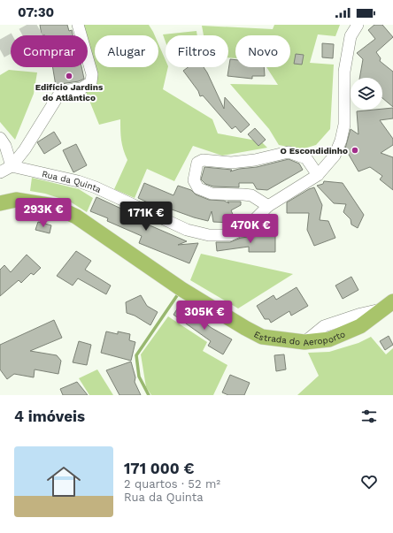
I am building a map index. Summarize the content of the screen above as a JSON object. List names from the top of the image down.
{
  "streets": {
    "main road": ["Estrada do Aeroporto"],
    "street": ["Rua da Quinta"]
  },
  "places": ["Edifício Jardins do Atlântico", "O Escondidinho"],
  "page": {
    "status": "07:30",
    "chip": [
      "Comprar",
      "Alugar",
      "Filtros",
      "Novo"
    ],
    "price": [
      "293K €",
      "171K €",
      "470K €",
      "305K €"
    ],
    "heading": "4 imóveis",
    "list": [
      {
        "name": "171 000 €",
        "note": "2 quartos · 52 m² · Rua da Quinta"
      }
    ]
  }
}
